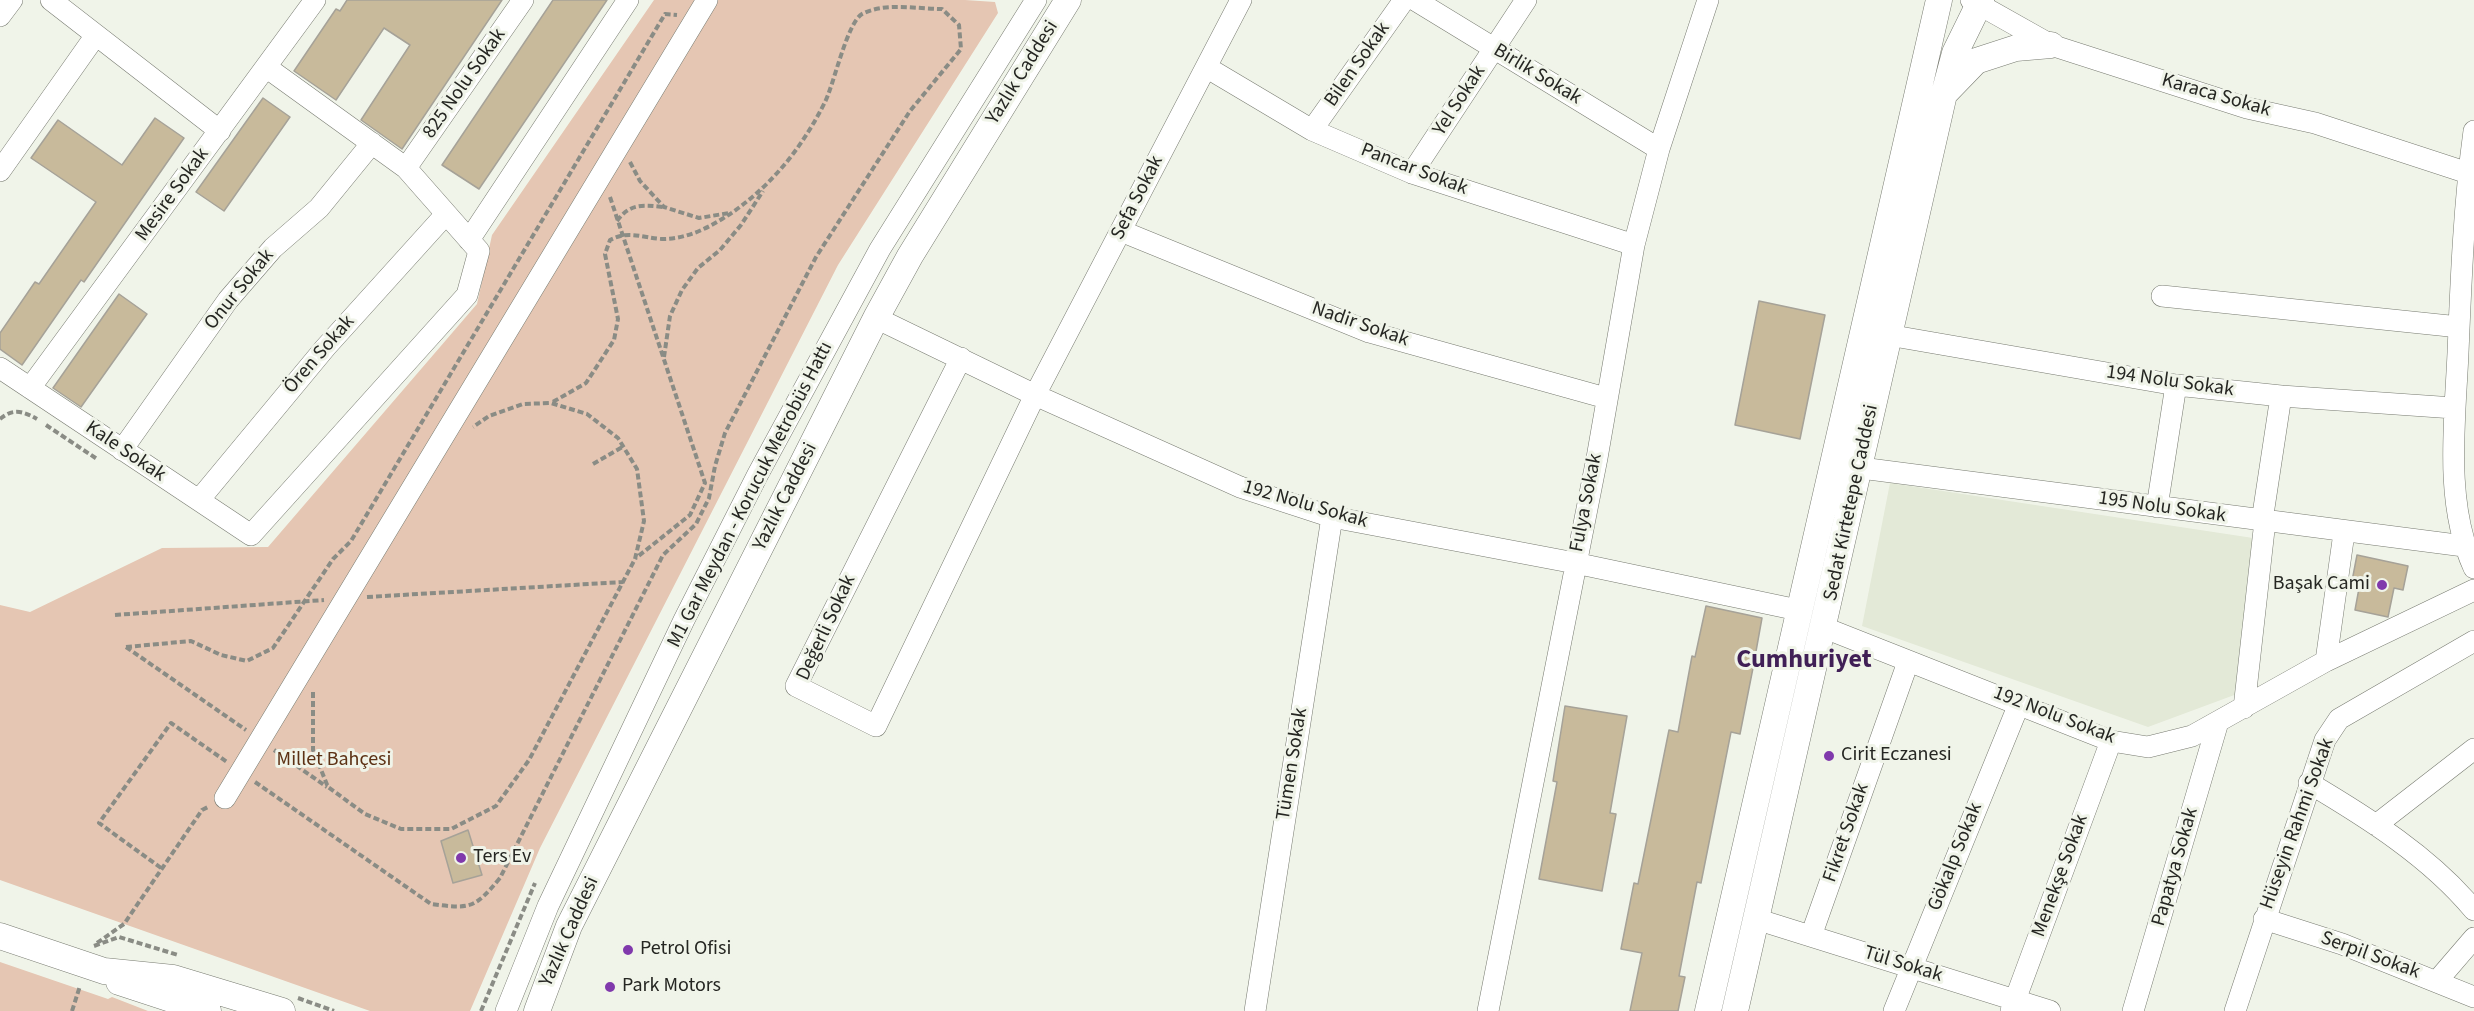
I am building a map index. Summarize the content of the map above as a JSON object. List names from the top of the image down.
{
  "streets": {
    "main road": ["Yazlık Caddesi", "Sedat Kirtetepe Caddesi"],
    "street": [
      "Bilen Sokak",
      "Birlik Sokak",
      "825 Nolu Sokak",
      "Karaca Sokak",
      "Yel Sokak",
      "Pancar Sokak",
      "Mesire Sokak",
      "Sefa Sokak",
      "Onur Sokak",
      "Nadir Sokak",
      "Ören Sokak",
      "194 Nolu Sokak",
      "Kale Sokak",
      "M1 Gar Meydan - Korucuk Metrobüs Hattı",
      "Fulya Sokak",
      "192 Nolu Sokak",
      "195 Nolu Sokak",
      "Değerli Sokak",
      "Tümen Sokak",
      "Hüseyin Rahmi Sokak",
      "Fikret Sokak",
      "Gökalp Sokak",
      "Papatya Sokak",
      "Menekşe Sokak",
      "Serpil Sokak",
      "Tül Sokak"
    ]
  },
  "crossings": [
    ["Bilen Sokak", "Pancar Sokak"],
    ["Yazlık Caddesi", "192 Nolu Sokak"],
    ["Birlik Sokak", "Yel Sokak"],
    ["Birlik Sokak", "Fulya Sokak"],
    ["Karaca Sokak", "Sedat Kirtetepe Caddesi"],
    ["Yel Sokak", "Pancar Sokak"],
    ["Pancar Sokak", "Sefa Sokak"],
    ["Pancar Sokak", "Fulya Sokak"],
    ["Mesire Sokak", "Kale Sokak"],
    ["Sefa Sokak", "Nadir Sokak"],
    ["Sefa Sokak", "192 Nolu Sokak"],
    ["Sefa Sokak", "Değerli Sokak"],
    ["Onur Sokak", "Kale Sokak"],
    ["Nadir Sokak", "Fulya Sokak"],
    ["Ören Sokak", "Kale Sokak"],
    ["194 Nolu Sokak", "Sedat Kirtetepe Caddesi"],
    ["Fulya Sokak", "192 Nolu Sokak"],
    ["Sedat Kirtetepe Caddesi", "192 Nolu Sokak"],
    ["Sedat Kirtetepe Caddesi", "195 Nolu Sokak"],
    ["Sedat Kirtetepe Caddesi", "Tül Sokak"],
    ["192 Nolu Sokak", "Değerli Sokak"],
    ["192 Nolu Sokak", "Tümen Sokak"],
    ["192 Nolu Sokak", "Fikret Sokak"],
    ["192 Nolu Sokak", "Gökalp Sokak"],
    ["192 Nolu Sokak", "Papatya Sokak"],
    ["192 Nolu Sokak", "Menekşe Sokak"],
    ["Hüseyin Rahmi Sokak", "Serpil Sokak"],
    ["Fikret Sokak", "Tül Sokak"],
    ["Gökalp Sokak", "Tül Sokak"],
    ["Menekşe Sokak", "Tül Sokak"]
  ],
  "districts": ["Cumhuriyet"],
  "parks": ["Millet Bahçesi"],
  "places": [
    "Başak Cami",
    "Cirit Eczanesi",
    "Ters Ev",
    "Petrol Ofisi",
    "Park Motors"
  ]
}
